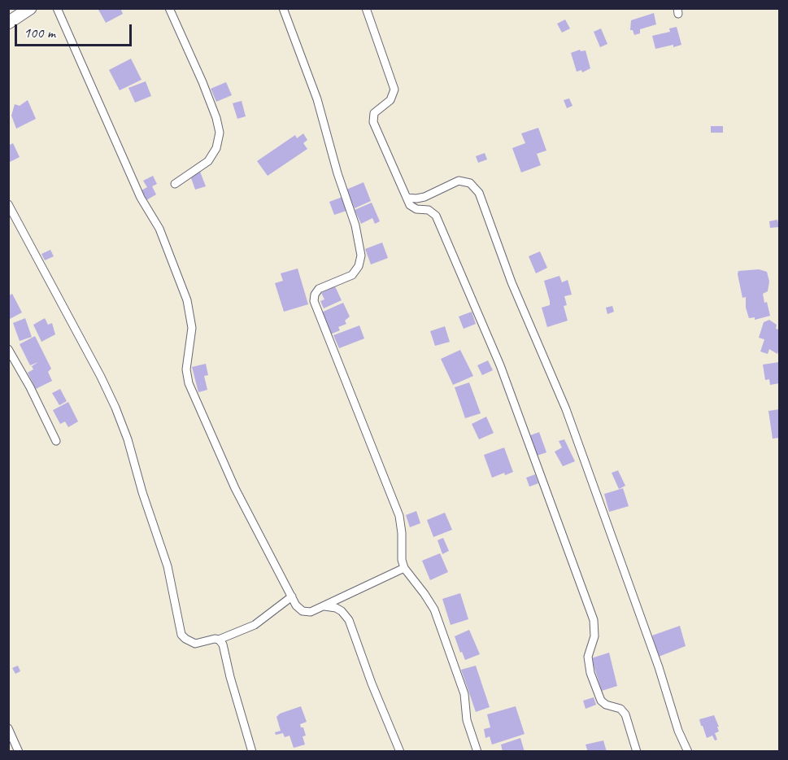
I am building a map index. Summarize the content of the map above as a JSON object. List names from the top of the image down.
{
  "scale_bar": "100 m"
}
